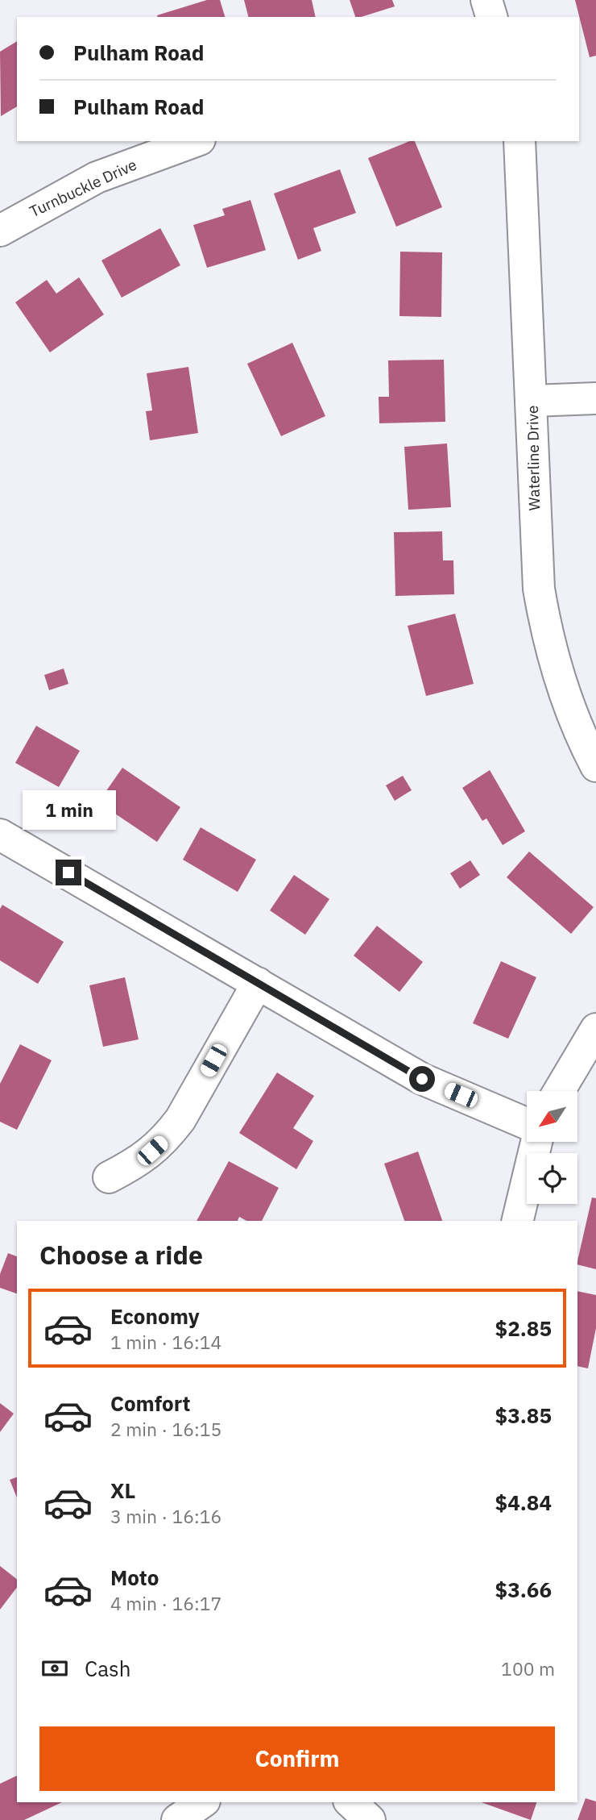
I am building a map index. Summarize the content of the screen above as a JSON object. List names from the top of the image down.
{
  "streets": {
    "street": ["Turnbuckle Drive", "Waterline Drive"]
  },
  "north": "bottom left",
  "page": {
    "banner": ["Pulham Road", "Pulham Road"],
    "bubble": "1 min",
    "heading": "Choose a ride",
    "list": [
      {
        "name": "Economy",
        "note": "1 min · 16:14",
        "value": "$2.85"
      },
      {
        "name": "Comfort",
        "note": "2 min · 16:15",
        "value": "$3.85"
      },
      {
        "name": "XL",
        "note": "3 min · 16:16",
        "value": "$4.84"
      },
      {
        "name": "Moto",
        "note": "4 min · 16:17",
        "value": "$3.66"
      }
    ],
    "pay": ["Cash", "100 m"],
    "buttons": "Confirm"
  }
}
